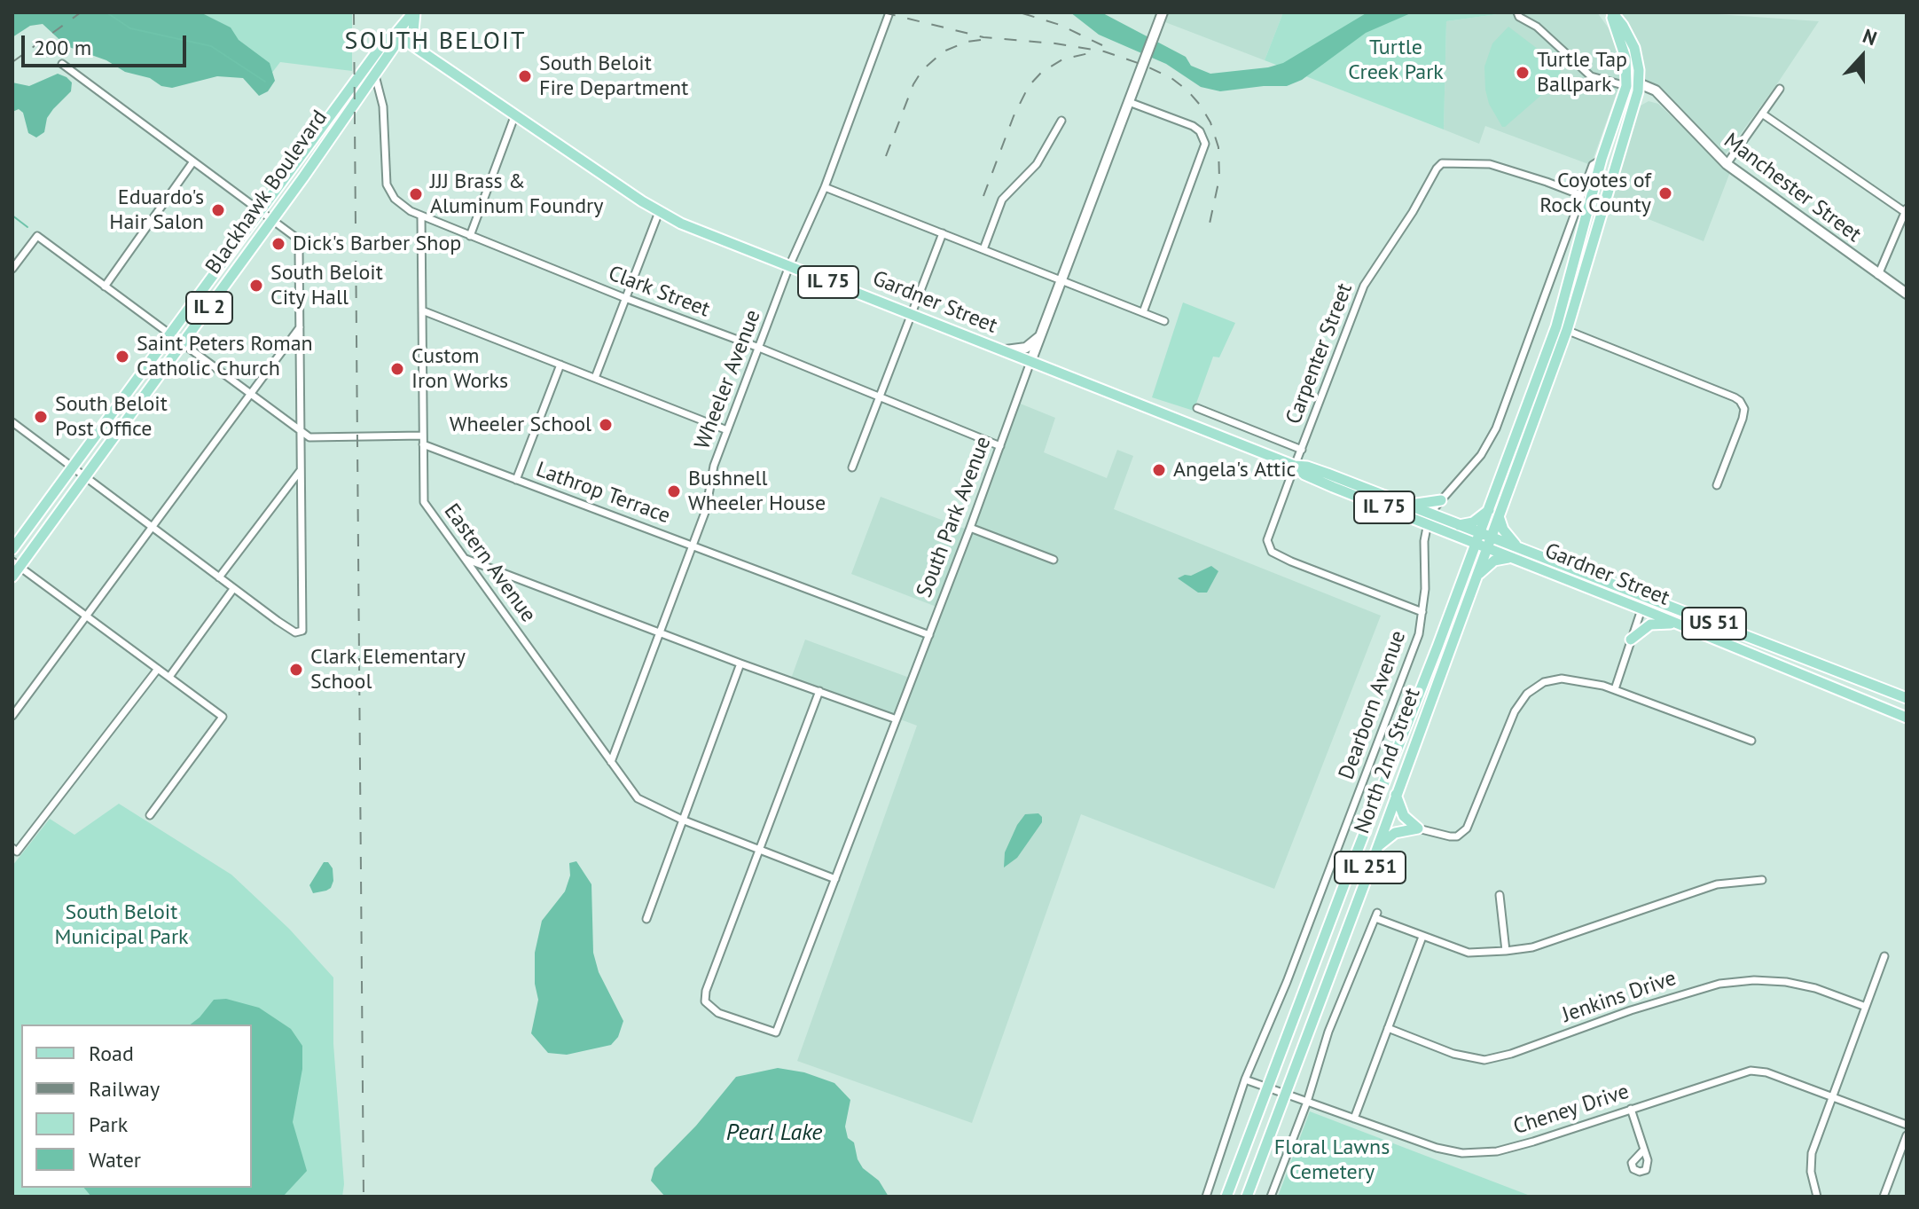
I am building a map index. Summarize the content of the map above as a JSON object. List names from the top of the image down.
{
  "streets": {
    "main road": [
      "Blackhawk Boulevard",
      "IL 75",
      "Gardner Street",
      "IL 2",
      "US 51",
      "North 2nd Street",
      "IL 251"
    ],
    "street": [
      "Manchester Street",
      "Clark Street",
      "Carpenter Street",
      "Wheeler Avenue",
      "Lathrop Terrace",
      "South Park Avenue",
      "Eastern Avenue",
      "Dearborn Avenue",
      "Jenkins Drive",
      "Cheney Drive"
    ]
  },
  "crossings": [
    ["Blackhawk Boulevard", "Clark Street"],
    ["Blackhawk Boulevard", "Gardner Street"],
    ["Clark Street", "Wheeler Avenue"],
    ["Clark Street", "South Park Avenue"],
    ["Clark Street", "Eastern Avenue"],
    ["Gardner Street", "Carpenter Street"],
    ["Gardner Street", "Wheeler Avenue"],
    ["Gardner Street", "South Park Avenue"],
    ["Gardner Street", "Dearborn Avenue"],
    ["Gardner Street", "North 2nd Street"],
    ["Gardner Street", "IL 251"],
    ["Carpenter Street", "Dearborn Avenue"],
    ["Wheeler Avenue", "Lathrop Terrace"],
    ["Wheeler Avenue", "Eastern Avenue"],
    ["Lathrop Terrace", "South Park Avenue"],
    ["Lathrop Terrace", "Eastern Avenue"],
    ["Dearborn Avenue", "Cheney Drive"],
    ["North 2nd Street", "IL 251"],
    ["North 2nd Street", "Cheney Drive"]
  ],
  "districts": ["SOUTH BELOIT"],
  "water": ["Pearl Lake"],
  "parks": ["Turtle Creek Park", "South Beloit Municipal Park", "Floral Lawns Cemetery"],
  "places": [
    "Turtle Tap Ballpark",
    "South Beloit Fire Department",
    "Coyotes of Rock County",
    "JJJ Brass & Aluminum Foundry",
    "Eduardo's Hair Salon",
    "Dick's Barber Shop",
    "South Beloit City Hall",
    "Saint Peters Roman Catholic Church",
    "Custom Iron Works",
    "South Beloit Post Office",
    "Wheeler School",
    "Angela's Attic",
    "Bushnell Wheeler House",
    "Clark Elementary School"
  ],
  "legend": [
    "Road",
    "Railway",
    "Park",
    "Water"
  ],
  "scale_bar": "200 m",
  "north": "top"
}
